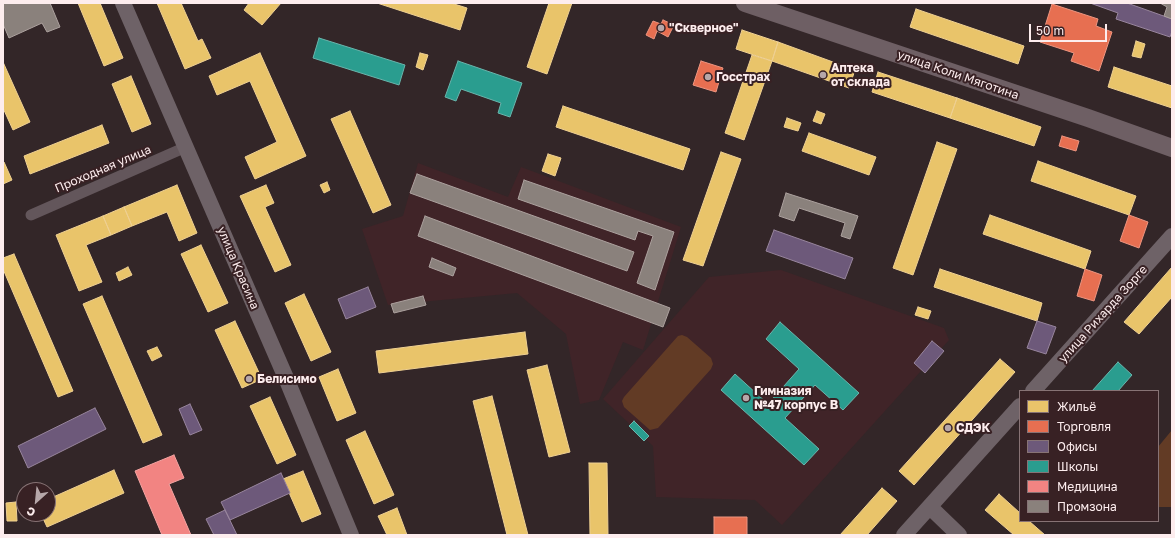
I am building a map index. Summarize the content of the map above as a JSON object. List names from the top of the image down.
{
  "streets": {
    "main road": ["улица Коли Мяготина", "улица Красина", "улица Рихарда Зорге"],
    "street": ["Проходная улица"]
  },
  "crossings": [
    ["Проходная улица", "улица Красина"]
  ],
  "places": [
    "\"Скверное\"",
    "Аптека от склада",
    "Госстрах",
    "Белисимо",
    "Гимназия №47 корпус В",
    "СДЭК"
  ],
  "legend": [
    "Жильё",
    "Торговля",
    "Офисы",
    "Школы",
    "Медицина",
    "Промзона"
  ],
  "scale_bar": "50 m",
  "north": "bottom left"
}
